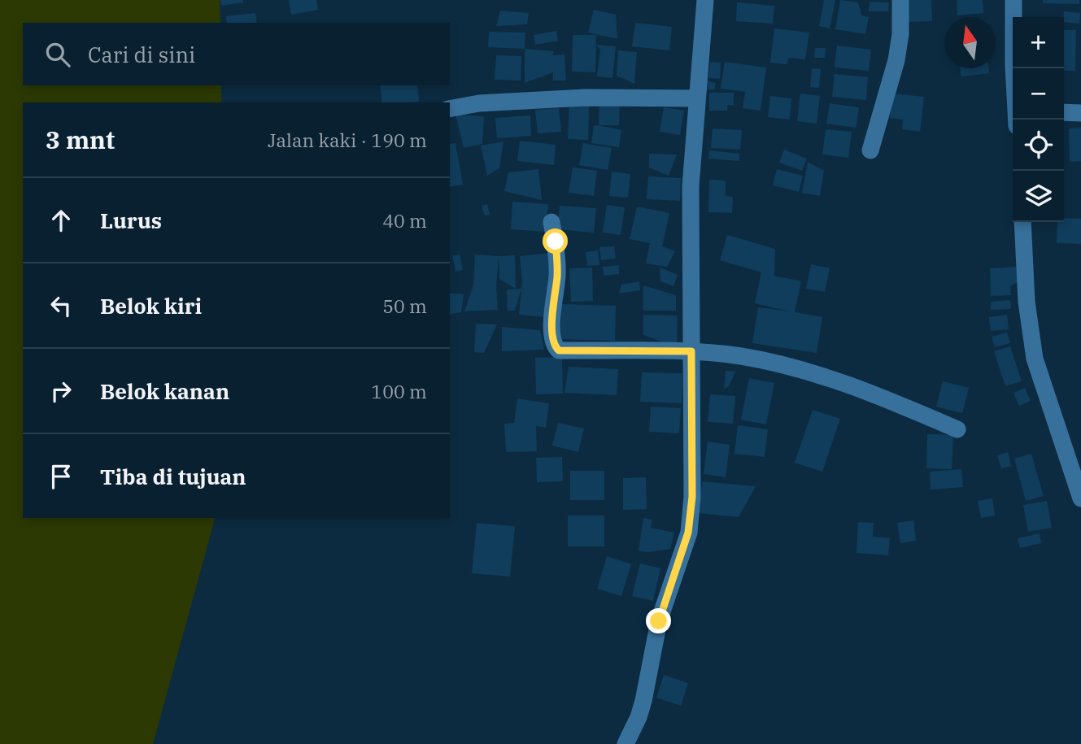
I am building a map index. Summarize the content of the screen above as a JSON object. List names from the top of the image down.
{
  "north": "top",
  "page": {
    "map_buttons": ["+", "−"],
    "search": "Cari di sini",
    "heading": ["3 mnt", "Jalan kaki · 190 m"],
    "list": [
      ["Lurus", "40 m"],
      ["Belok kiri", "50 m"],
      ["Belok kanan", "100 m"],
      "Tiba di tujuan"
    ]
  }
}
